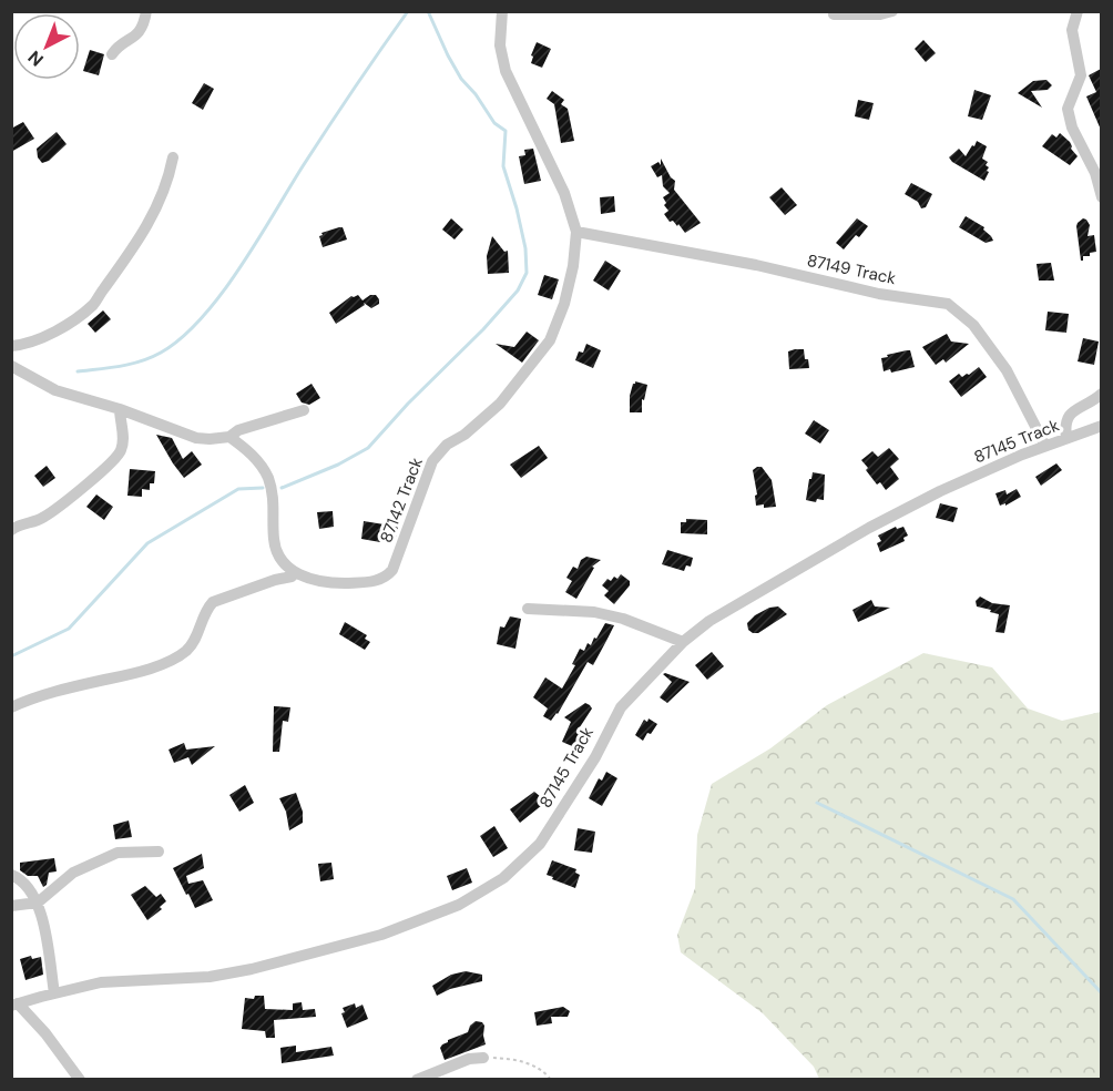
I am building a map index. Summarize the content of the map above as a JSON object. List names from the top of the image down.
{
  "streets": {
    "street": ["87149 Track", "87145 Track", "87142 Track"]
  },
  "crossings": [
    ["87149 Track", "87145 Track"],
    ["87149 Track", "87142 Track"]
  ],
  "north": "bottom left"
}
